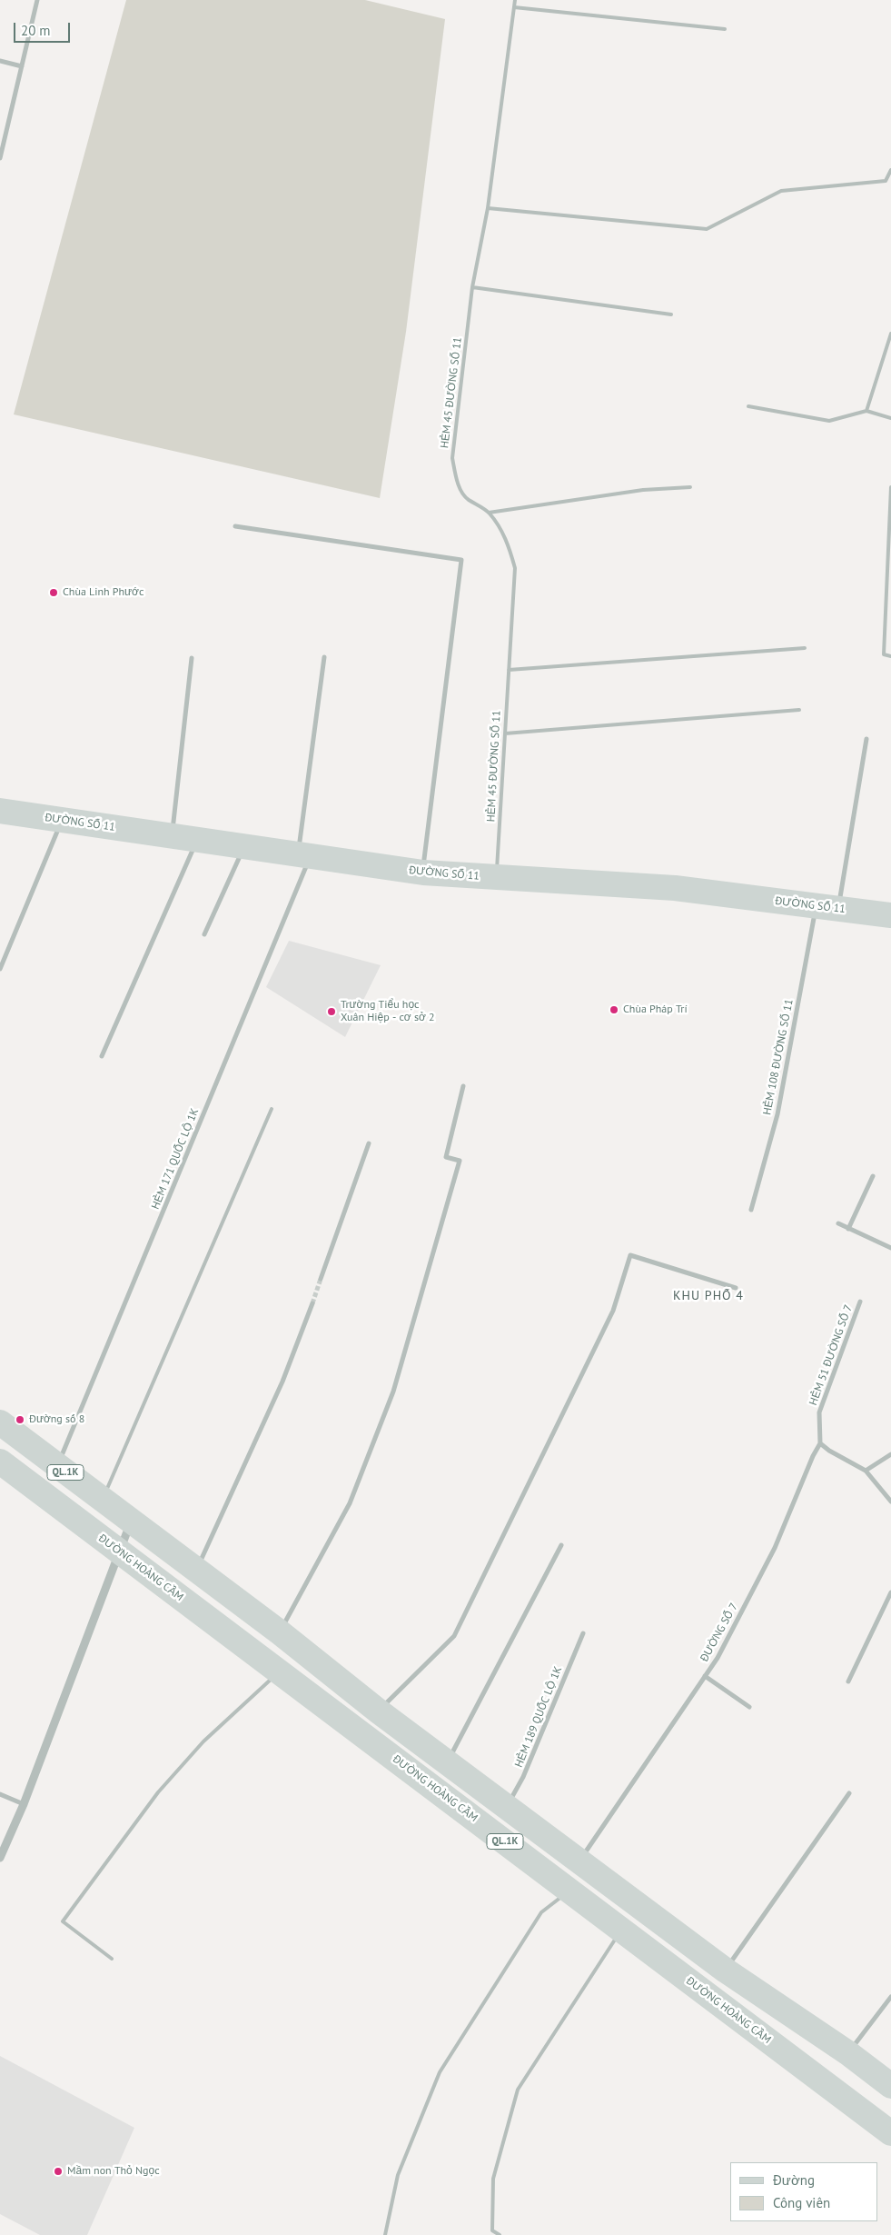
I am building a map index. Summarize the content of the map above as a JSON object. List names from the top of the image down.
{
  "streets": {
    "main road": ["ĐƯỜNG SỐ 11", "QL.1K", "ĐƯỜNG HOÀNG CẦM"],
    "street": [
      "HẺM 108 ĐƯỜNG SỐ 11",
      "HẺM 171 QUỐC LỘ 1K",
      "HẺM 51 ĐƯỜNG SỐ 7",
      "ĐƯỜNG SỐ 7",
      "HẺM 189 QUỐC LỘ 1K"
    ],
    "lane": ["HẺM 45 ĐƯỜNG SỐ 11"]
  },
  "crossings": [
    ["HẺM 45 ĐƯỜNG SỐ 11", "ĐƯỜNG SỐ 11"],
    ["ĐƯỜNG SỐ 11", "HẺM 108 ĐƯỜNG SỐ 11"],
    ["ĐƯỜNG SỐ 11", "HẺM 171 QUỐC LỘ 1K"],
    ["HẺM 171 QUỐC LỘ 1K", "QL.1K"],
    ["HẺM 51 ĐƯỜNG SỐ 7", "ĐƯỜNG SỐ 7"],
    ["QL.1K", "ĐƯỜNG SỐ 7"],
    ["QL.1K", "HẺM 189 QUỐC LỘ 1K"]
  ],
  "districts": ["KHU PHỐ 4"],
  "places": [
    "Chùa Linh Phước",
    "Chùa Pháp Trí",
    "Trường Tiểu học Xuân Hiệp - cơ sở 2",
    "Đường số 8",
    "Mầm non Thỏ Ngọc"
  ],
  "legend": ["Đường", "Công viên"],
  "scale_bar": "20 m"
}
